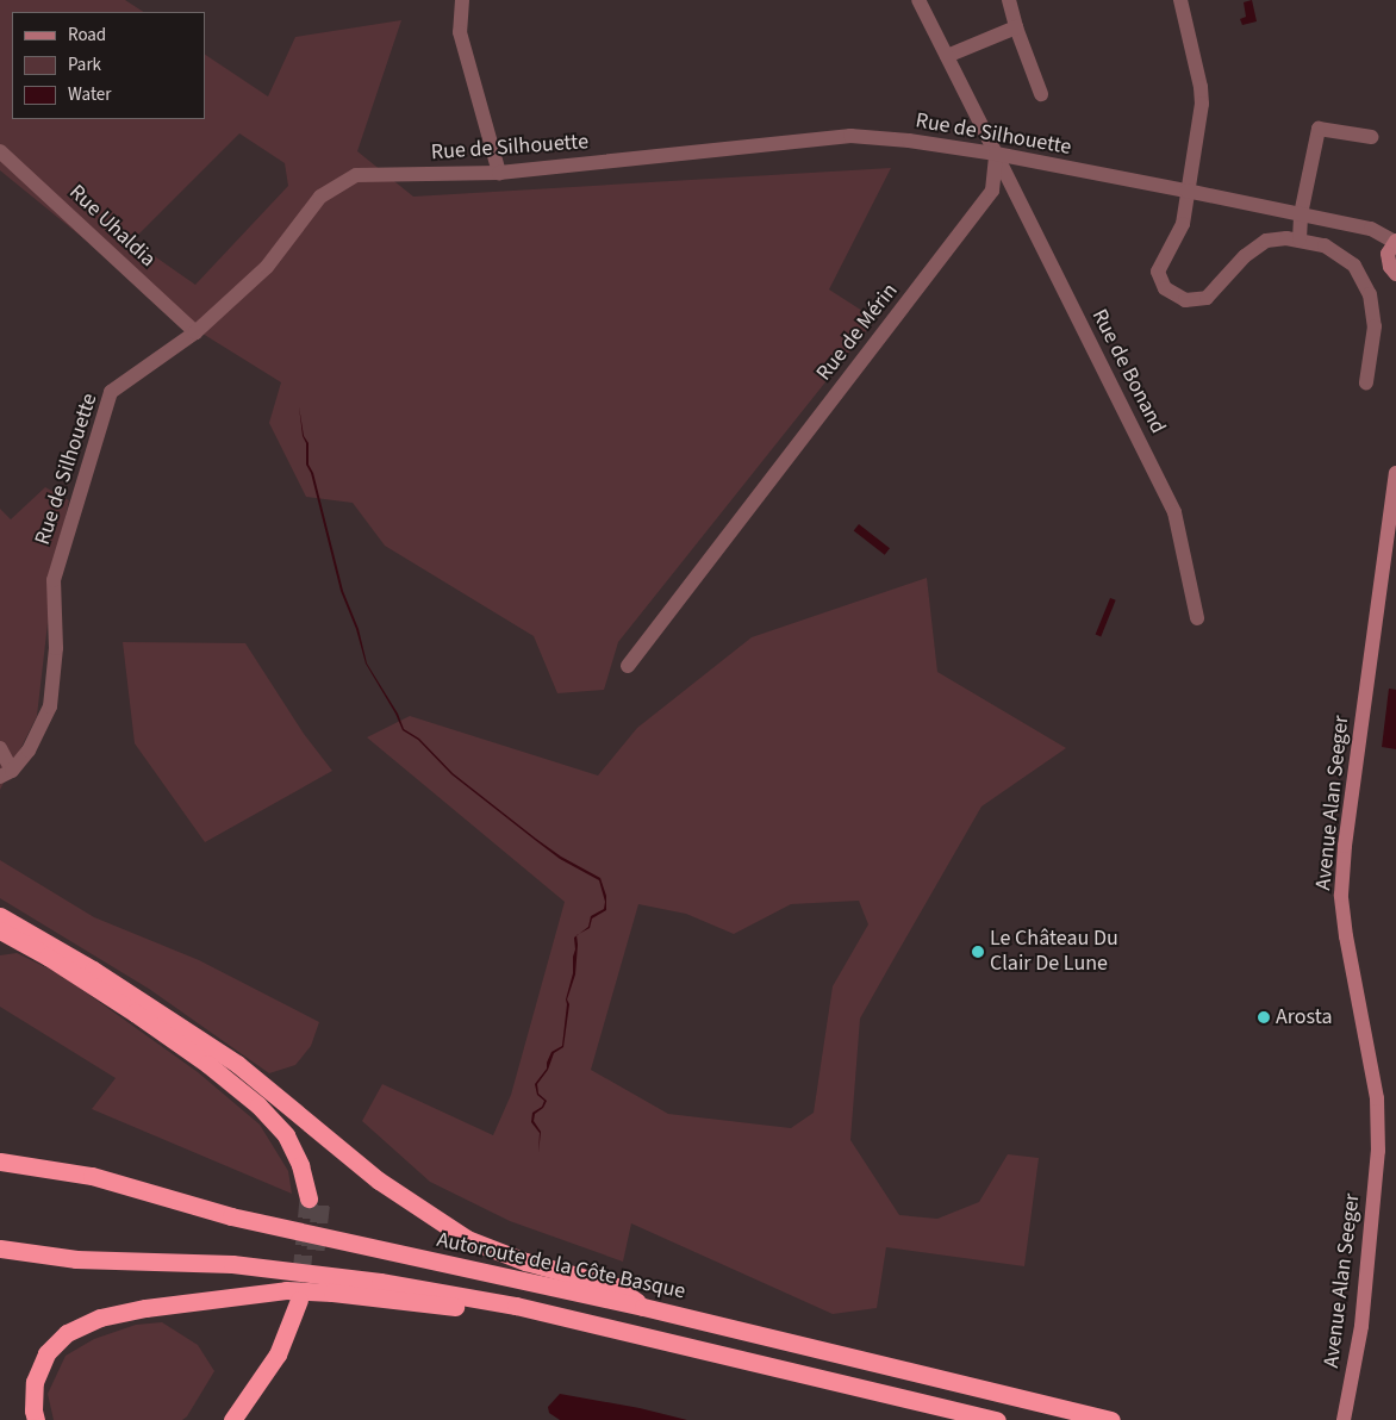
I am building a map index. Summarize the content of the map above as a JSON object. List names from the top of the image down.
{
  "streets": {
    "highway": ["Autoroute de la Côte Basque"],
    "main road": ["Avenue Alan Seeger"],
    "street": [
      "Rue de Silhouette",
      "Rue Uhaldia",
      "Rue de Mérin",
      "Rue de Bonand"
    ]
  },
  "crossings": [
    ["Rue de Silhouette", "Rue Uhaldia"],
    ["Rue de Silhouette", "Rue de Mérin"],
    ["Rue de Silhouette", "Rue de Bonand"],
    ["Rue de Mérin", "Rue de Bonand"]
  ],
  "places": ["Le Château Du Clair De Lune", "Arosta"],
  "legend": ["Road", "Park", "Water"]
}
